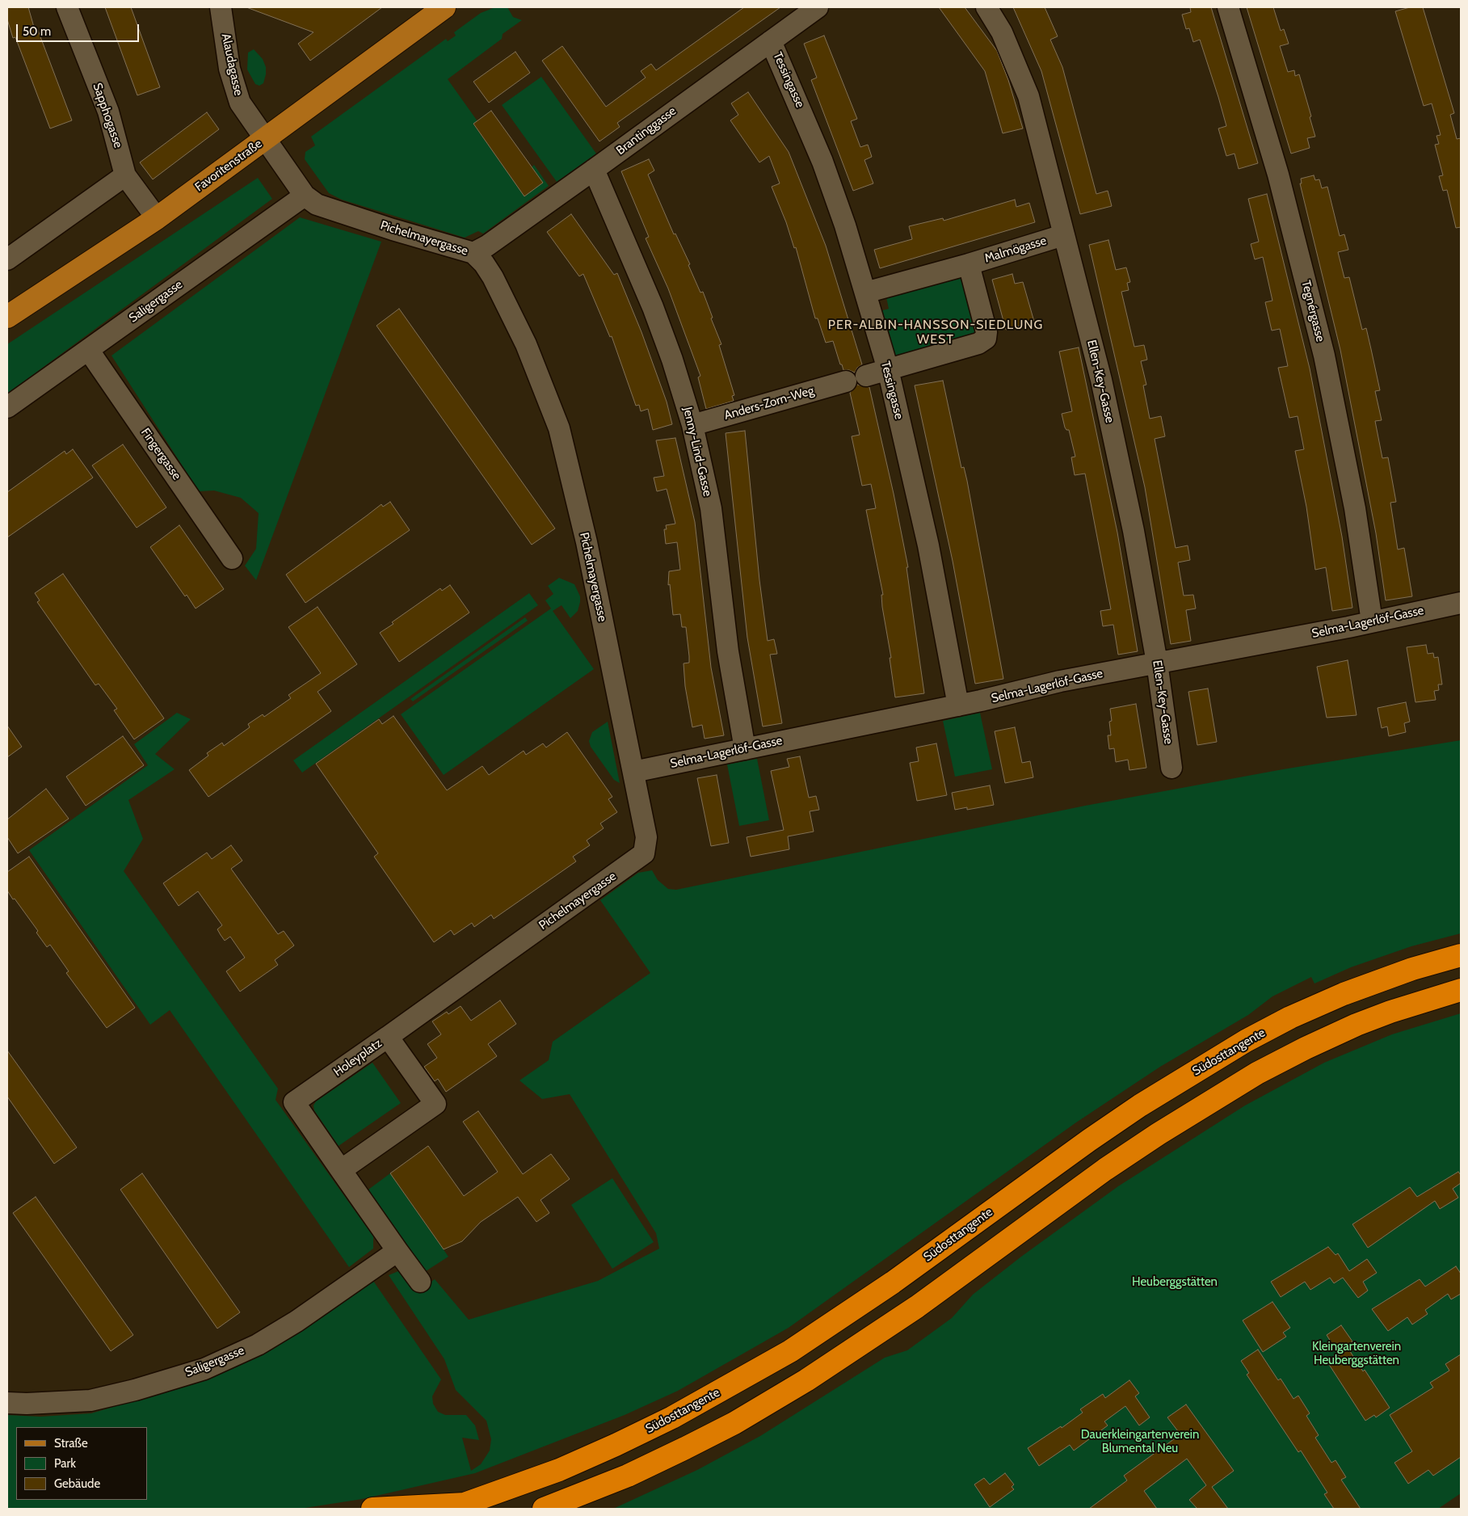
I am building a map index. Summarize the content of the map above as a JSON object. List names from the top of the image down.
{
  "streets": {
    "highway": ["Südosttangente"],
    "main road": ["Favoritenstraße"],
    "street": [
      "Alaudagasse",
      "Tessingasse",
      "Sapphogasse",
      "Brantinggasse",
      "Pichelmayergasse",
      "Malmögasse",
      "Saligergasse",
      "Tegnérgasse",
      "Ellen-Key-Gasse",
      "Anders-Zorn-Weg",
      "Jenny-Lind-Gasse",
      "Fingergasse",
      "Selma-Lagerlöf-Gasse",
      "Holeyplatz"
    ]
  },
  "crossings": [
    ["Alaudagasse", "Favoritenstraße"],
    ["Alaudagasse", "Pichelmayergasse"],
    ["Tessingasse", "Brantinggasse"],
    ["Tessingasse", "Malmögasse"],
    ["Tessingasse", "Selma-Lagerlöf-Gasse"],
    ["Sapphogasse", "Favoritenstraße"],
    ["Brantinggasse", "Pichelmayergasse"],
    ["Brantinggasse", "Jenny-Lind-Gasse"],
    ["Favoritenstraße", "Pichelmayergasse"],
    ["Pichelmayergasse", "Saligergasse"],
    ["Pichelmayergasse", "Selma-Lagerlöf-Gasse"],
    ["Pichelmayergasse", "Holeyplatz"],
    ["Malmögasse", "Ellen-Key-Gasse"],
    ["Saligergasse", "Fingergasse"],
    ["Tegnérgasse", "Selma-Lagerlöf-Gasse"],
    ["Ellen-Key-Gasse", "Selma-Lagerlöf-Gasse"],
    ["Anders-Zorn-Weg", "Jenny-Lind-Gasse"],
    ["Jenny-Lind-Gasse", "Selma-Lagerlöf-Gasse"]
  ],
  "districts": ["PER-ALBIN-HANSSON-SIEDLUNG WEST"],
  "parks": ["Heuberggstätten", "Kleingartenverein Heuberggstätten", "Dauerkleingartenverein Blumental Neu"],
  "legend": ["Straße", "Park", "Gebäude"],
  "scale_bar": "50 m"
}
